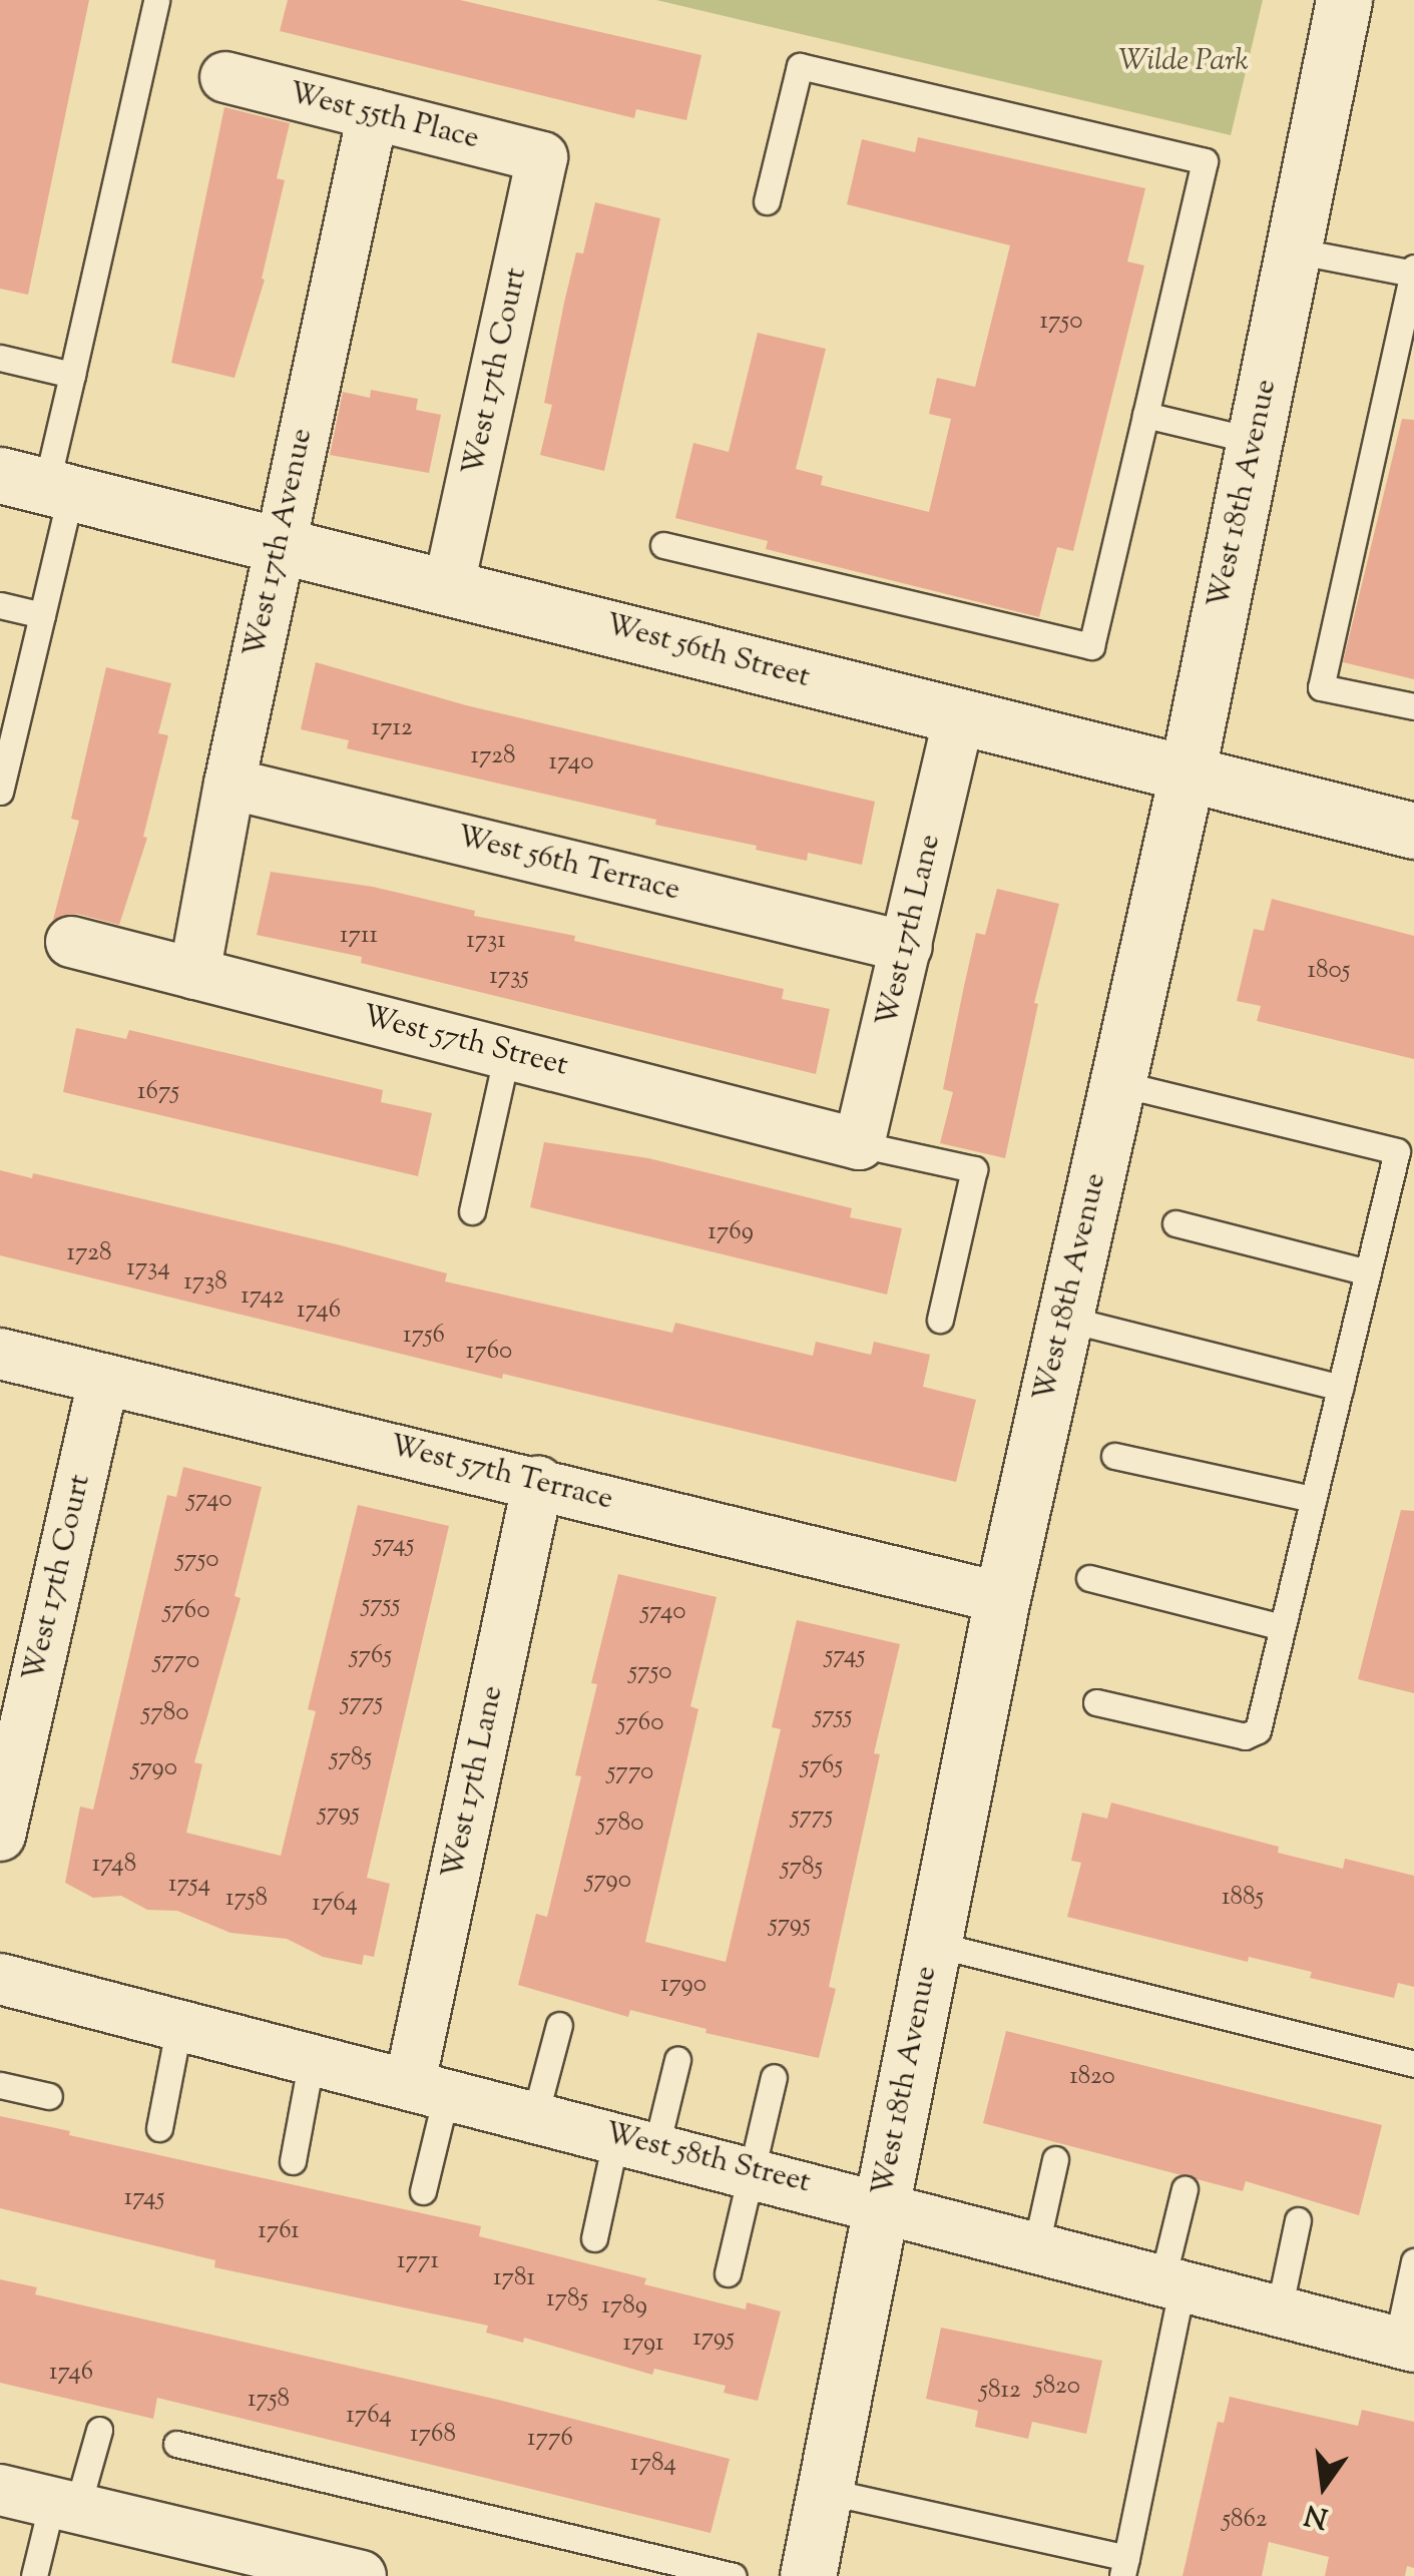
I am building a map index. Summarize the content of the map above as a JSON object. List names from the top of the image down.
{
  "streets": {
    "street": [
      "West 55th Place",
      "West 17th Court",
      "West 18th Avenue",
      "West 17th Avenue",
      "West 56th Street",
      "West 56th Terrace",
      "West 17th Lane",
      "West 57th Street",
      "West 57th Terrace",
      "West 58th Street"
    ]
  },
  "crossings": [
    ["West 55th Place", "West 17th Court"],
    ["West 55th Place", "West 17th Avenue"],
    ["West 17th Court", "West 56th Street"],
    ["West 17th Court", "West 57th Terrace"],
    ["West 18th Avenue", "West 56th Street"],
    ["West 18th Avenue", "West 57th Terrace"],
    ["West 18th Avenue", "West 58th Street"],
    ["West 17th Avenue", "West 56th Street"],
    ["West 17th Avenue", "West 56th Terrace"],
    ["West 17th Avenue", "West 57th Street"],
    ["West 56th Street", "West 17th Lane"],
    ["West 56th Terrace", "West 17th Lane"],
    ["West 17th Lane", "West 57th Street"],
    ["West 17th Lane", "West 57th Terrace"],
    ["West 17th Lane", "West 58th Street"]
  ],
  "parks": ["Wilde Park"],
  "house_numbers": [
    "1750",
    "1712",
    "1728",
    "1740",
    "1711",
    "1731",
    "1805",
    "1735",
    "1675",
    "1769",
    "1728",
    "1734",
    "1738",
    "1742",
    "1746",
    "1756",
    "1760",
    "5740",
    "5745",
    "5750",
    "5755",
    "5760",
    "5740",
    "5765",
    "5745",
    "5770",
    "5750",
    "5775",
    "5780",
    "5755",
    "5760",
    "5785",
    "5765",
    "5790",
    "5770",
    "5795",
    "5775",
    "5780",
    "1748",
    "5785",
    "5790",
    "1754",
    "1885",
    "1758",
    "1764",
    "5795",
    "1790",
    "1820",
    "1745",
    "1761",
    "1771",
    "1781",
    "1785",
    "1789",
    "1795",
    "1791",
    "1746",
    "5820",
    "5812",
    "1758",
    "1764",
    "1768",
    "1776",
    "1784",
    "5862"
  ],
  "north": "bottom"
}
